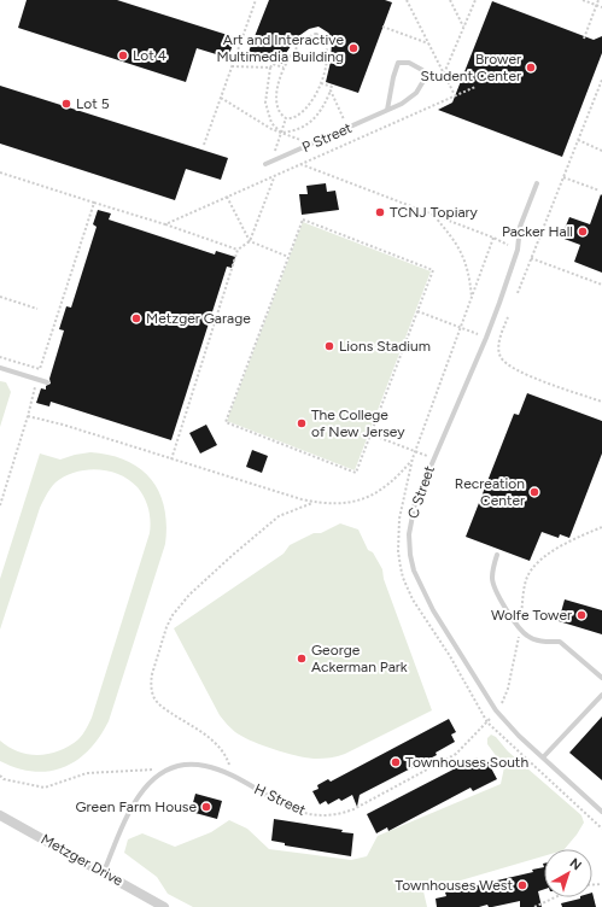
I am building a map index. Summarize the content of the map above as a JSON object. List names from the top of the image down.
{
  "streets": {
    "street": ["Metzger Drive"],
    "lane": ["P Street", "C Street", "H Street"]
  },
  "crossings": [
    ["H Street", "Metzger Drive"]
  ],
  "places": [
    "Art and Interactive Multimedia Building",
    "Lot 4",
    "Brower Student Center",
    "Lot 5",
    "TCNJ Topiary",
    "Packer Hall",
    "Metzger Garage",
    "Lions Stadium",
    "The College of New Jersey",
    "Recreation Center",
    "Wolfe Tower",
    "George Ackerman Park",
    "Townhouses South",
    "Green Farm House",
    "Townhouses West"
  ],
  "north": "top right"
}
